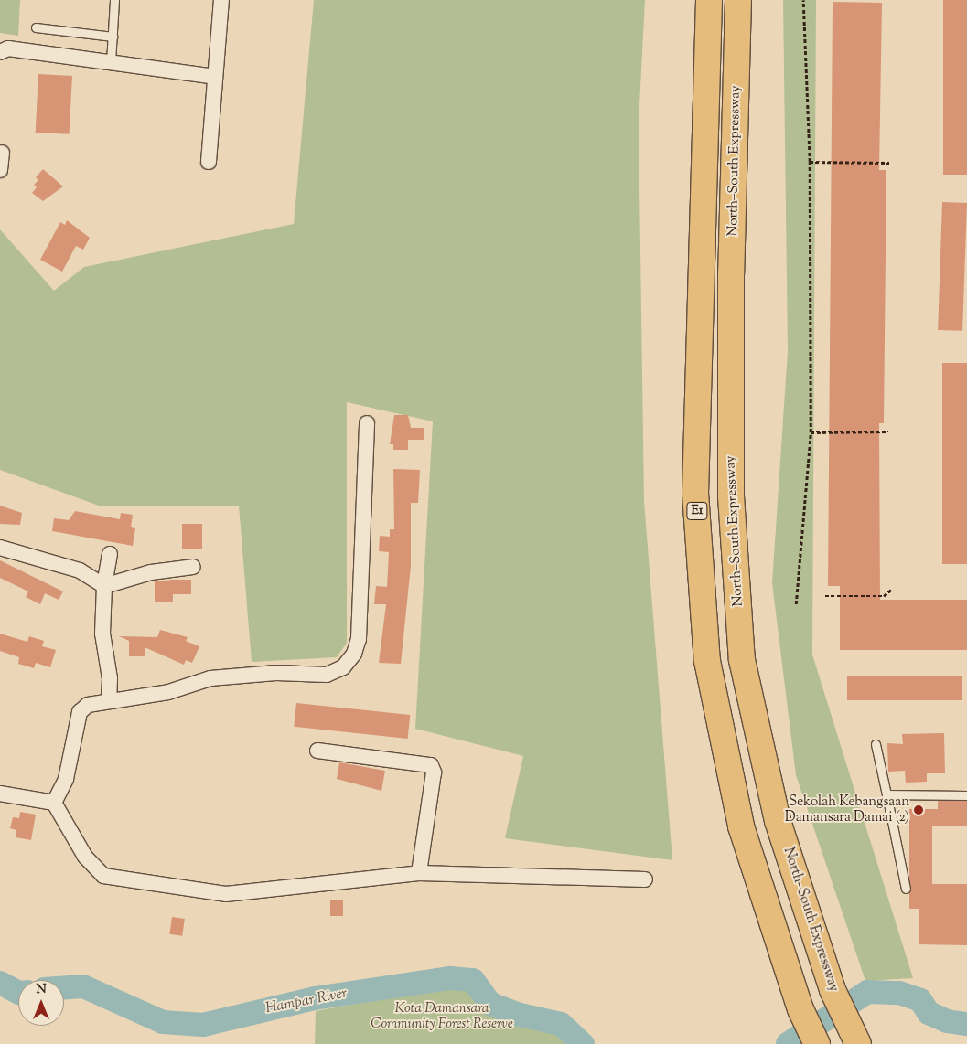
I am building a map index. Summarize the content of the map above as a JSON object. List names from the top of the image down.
{
  "streets": {
    "highway": ["North–South Expressway", "E1"]
  },
  "water": ["Hampar River"],
  "parks": ["Kota Damansara Community Forest Reserve"],
  "places": ["Sekolah Kebangsaan Damansara Damai (2)"],
  "north": "top"
}
